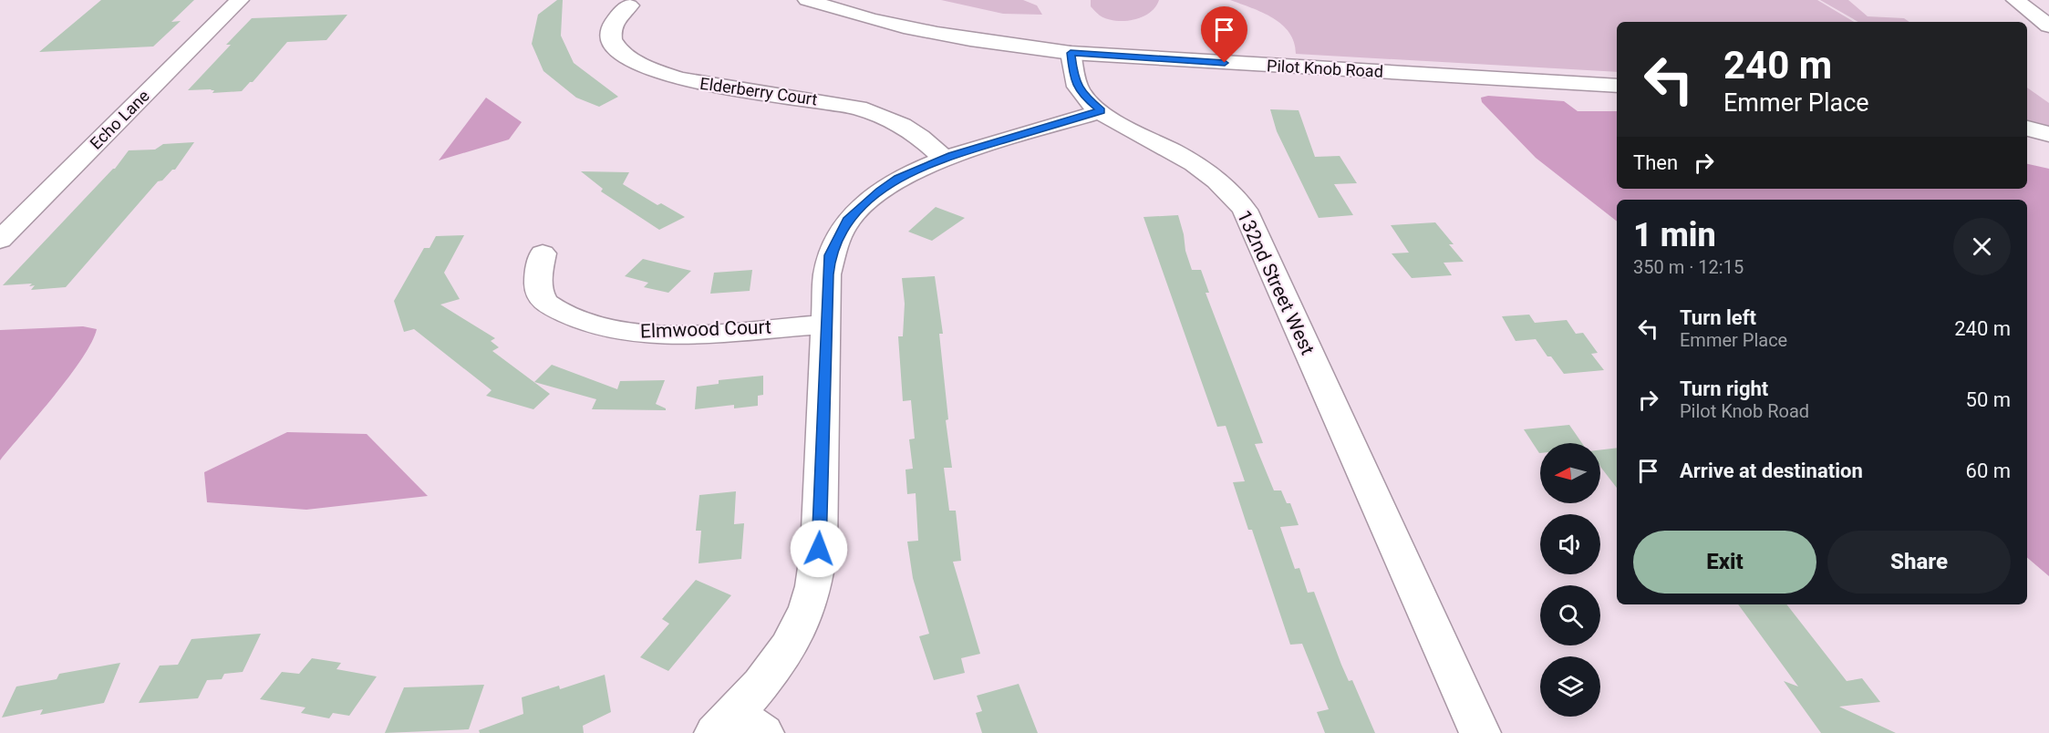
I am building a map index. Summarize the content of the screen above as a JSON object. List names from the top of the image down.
{
  "streets": {
    "street": [
      "Pilot Knob Road",
      "Elderberry Court",
      "Echo Lane",
      "132nd Street West",
      "Elmwood Court"
    ]
  },
  "crossings": [
    ["Pilot Knob Road", "132nd Street West"]
  ],
  "north": "left",
  "page": {
    "turn": ["240 m", "Emmer Place"],
    "then": "Then",
    "heading": ["1 min", "350 m · 12:15"],
    "list": [
      {
        "name": "Turn left",
        "note": "Emmer Place",
        "value": "240 m"
      },
      {
        "name": "Turn right",
        "note": "Pilot Knob Road",
        "value": "50 m"
      },
      {
        "name": "Arrive at destination",
        "value": "60 m"
      }
    ],
    "buttons": ["Exit", "Share"]
  }
}
